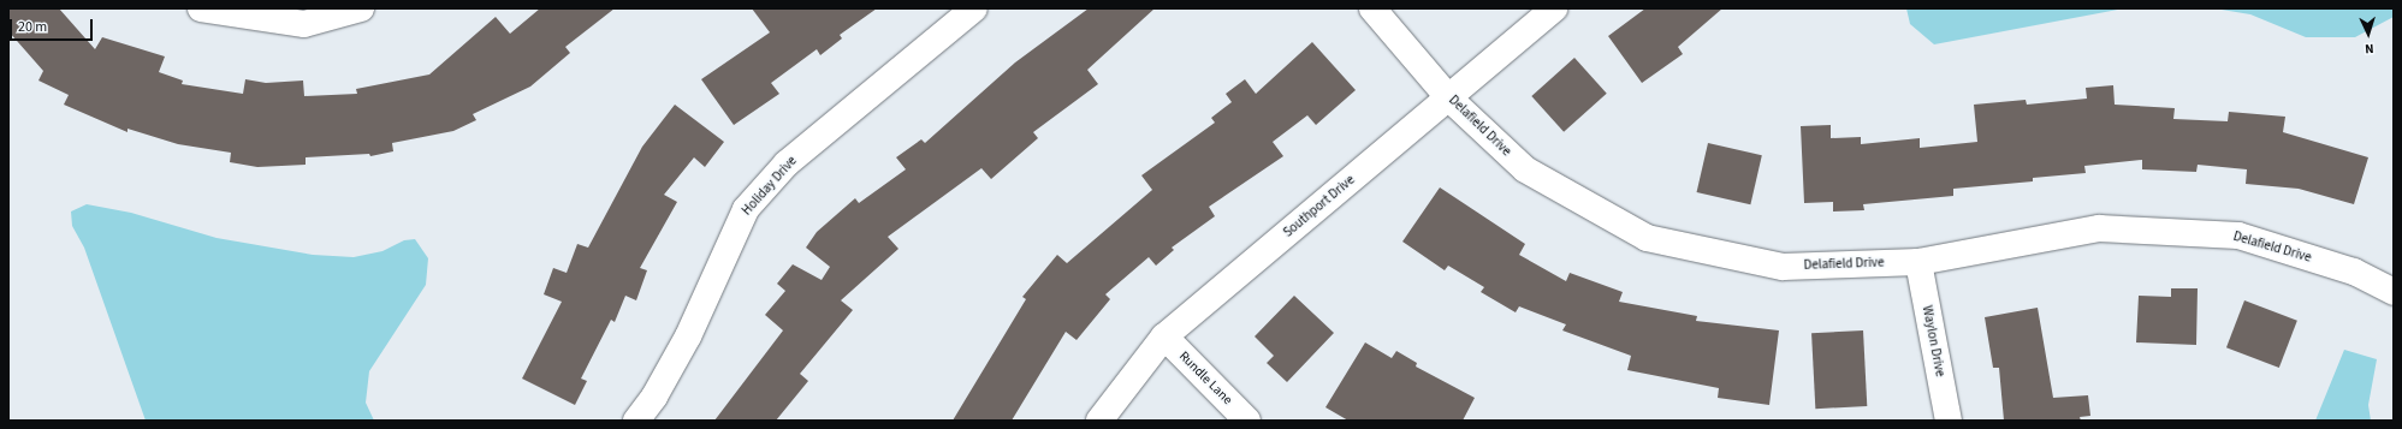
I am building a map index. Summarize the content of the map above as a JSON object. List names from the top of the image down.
{
  "streets": {
    "street": [
      "Delafield Drive",
      "Holiday Drive",
      "Southport Drive",
      "Waylon Drive",
      "Rundle Lane"
    ]
  },
  "crossings": [
    ["Delafield Drive", "Southport Drive"],
    ["Delafield Drive", "Waylon Drive"],
    ["Southport Drive", "Rundle Lane"]
  ],
  "scale_bar": "20 m",
  "north": "bottom"
}
